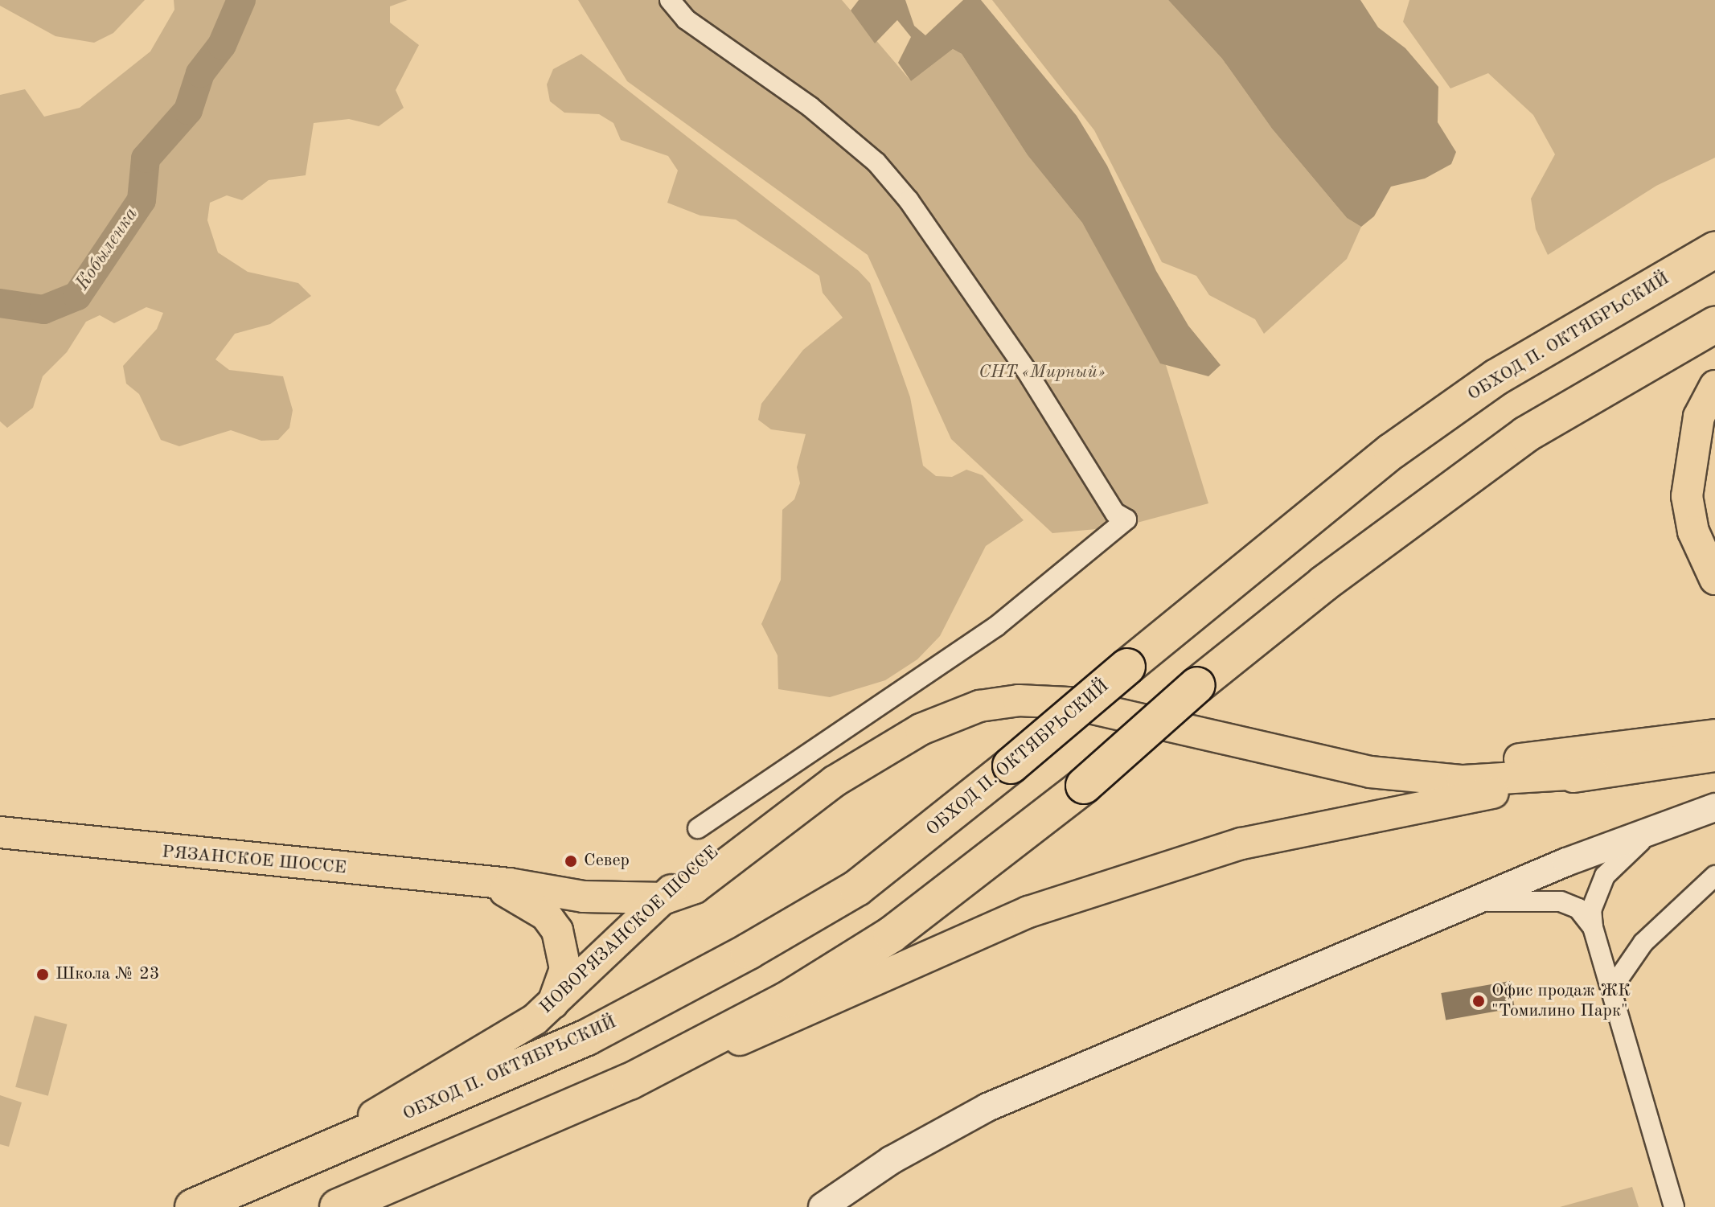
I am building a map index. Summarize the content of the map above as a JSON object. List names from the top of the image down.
{
  "streets": {
    "highway": ["ОБХОД П. ОКТЯБРЬСКИЙ", "НОВОРЯЗАНСКОЕ ШОССЕ"],
    "main road": ["РЯЗАНСКОЕ ШОССЕ"]
  },
  "crossings": [
    ["ОБХОД П. ОКТЯБРЬСКИЙ", "НОВОРЯЗАНСКОЕ ШОССЕ"],
    ["РЯЗАНСКОЕ ШОССЕ", "НОВОРЯЗАНСКОЕ ШОССЕ"]
  ],
  "water": ["Кобыленка"],
  "parks": ["СНТ «Мирный»"],
  "places": ["Север", "Школа № 23", "Офис продаж ЖК \"Томилино Парк\""]
}
